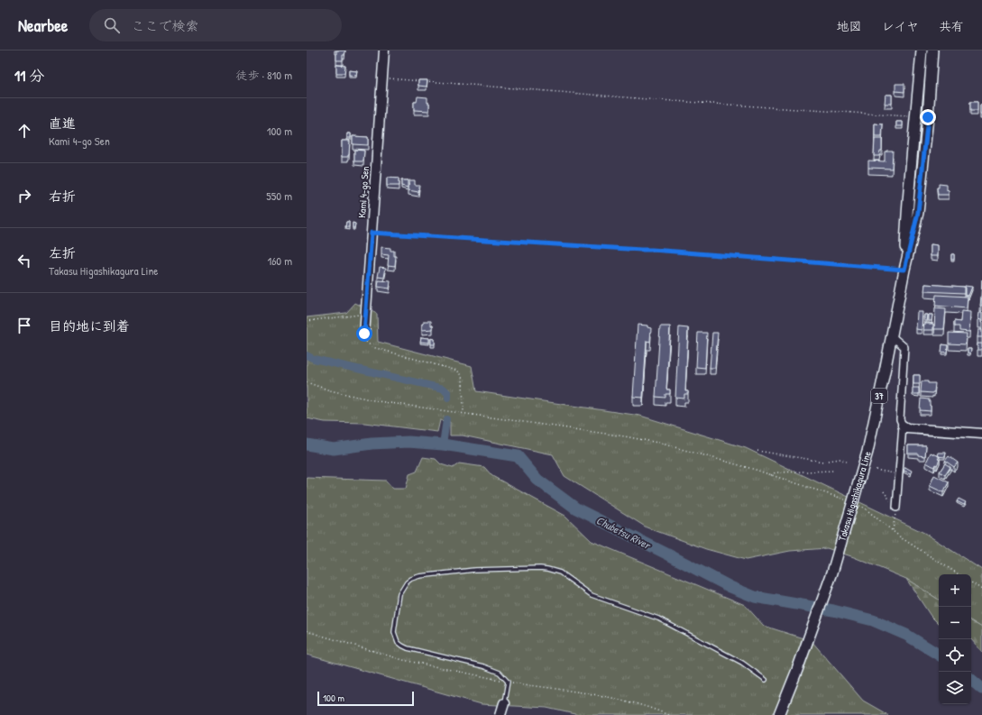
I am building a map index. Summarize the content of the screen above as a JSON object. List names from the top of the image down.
{
  "streets": {
    "main road": ["37", "Takasu Higashikagura Line"],
    "street": ["Kami 4-go Sen"]
  },
  "water": ["Chubetsu River"],
  "scale_bar": "100 m",
  "page": {
    "header": "Nearbee",
    "search": "ここで検索",
    "nav": ["地図", "レイヤ", "共有"],
    "heading": ["11 分", "徒歩 · 810 m"],
    "list": [
      ["直進", "Kami 4-go Sen", "100 m"],
      ["右折", "550 m"],
      ["左折", "Takasu Higashikagura Line", "160 m"],
      "目的地に到着"
    ],
    "map_buttons": ["+", "−"],
    "scale": "100 m"
  }
}
